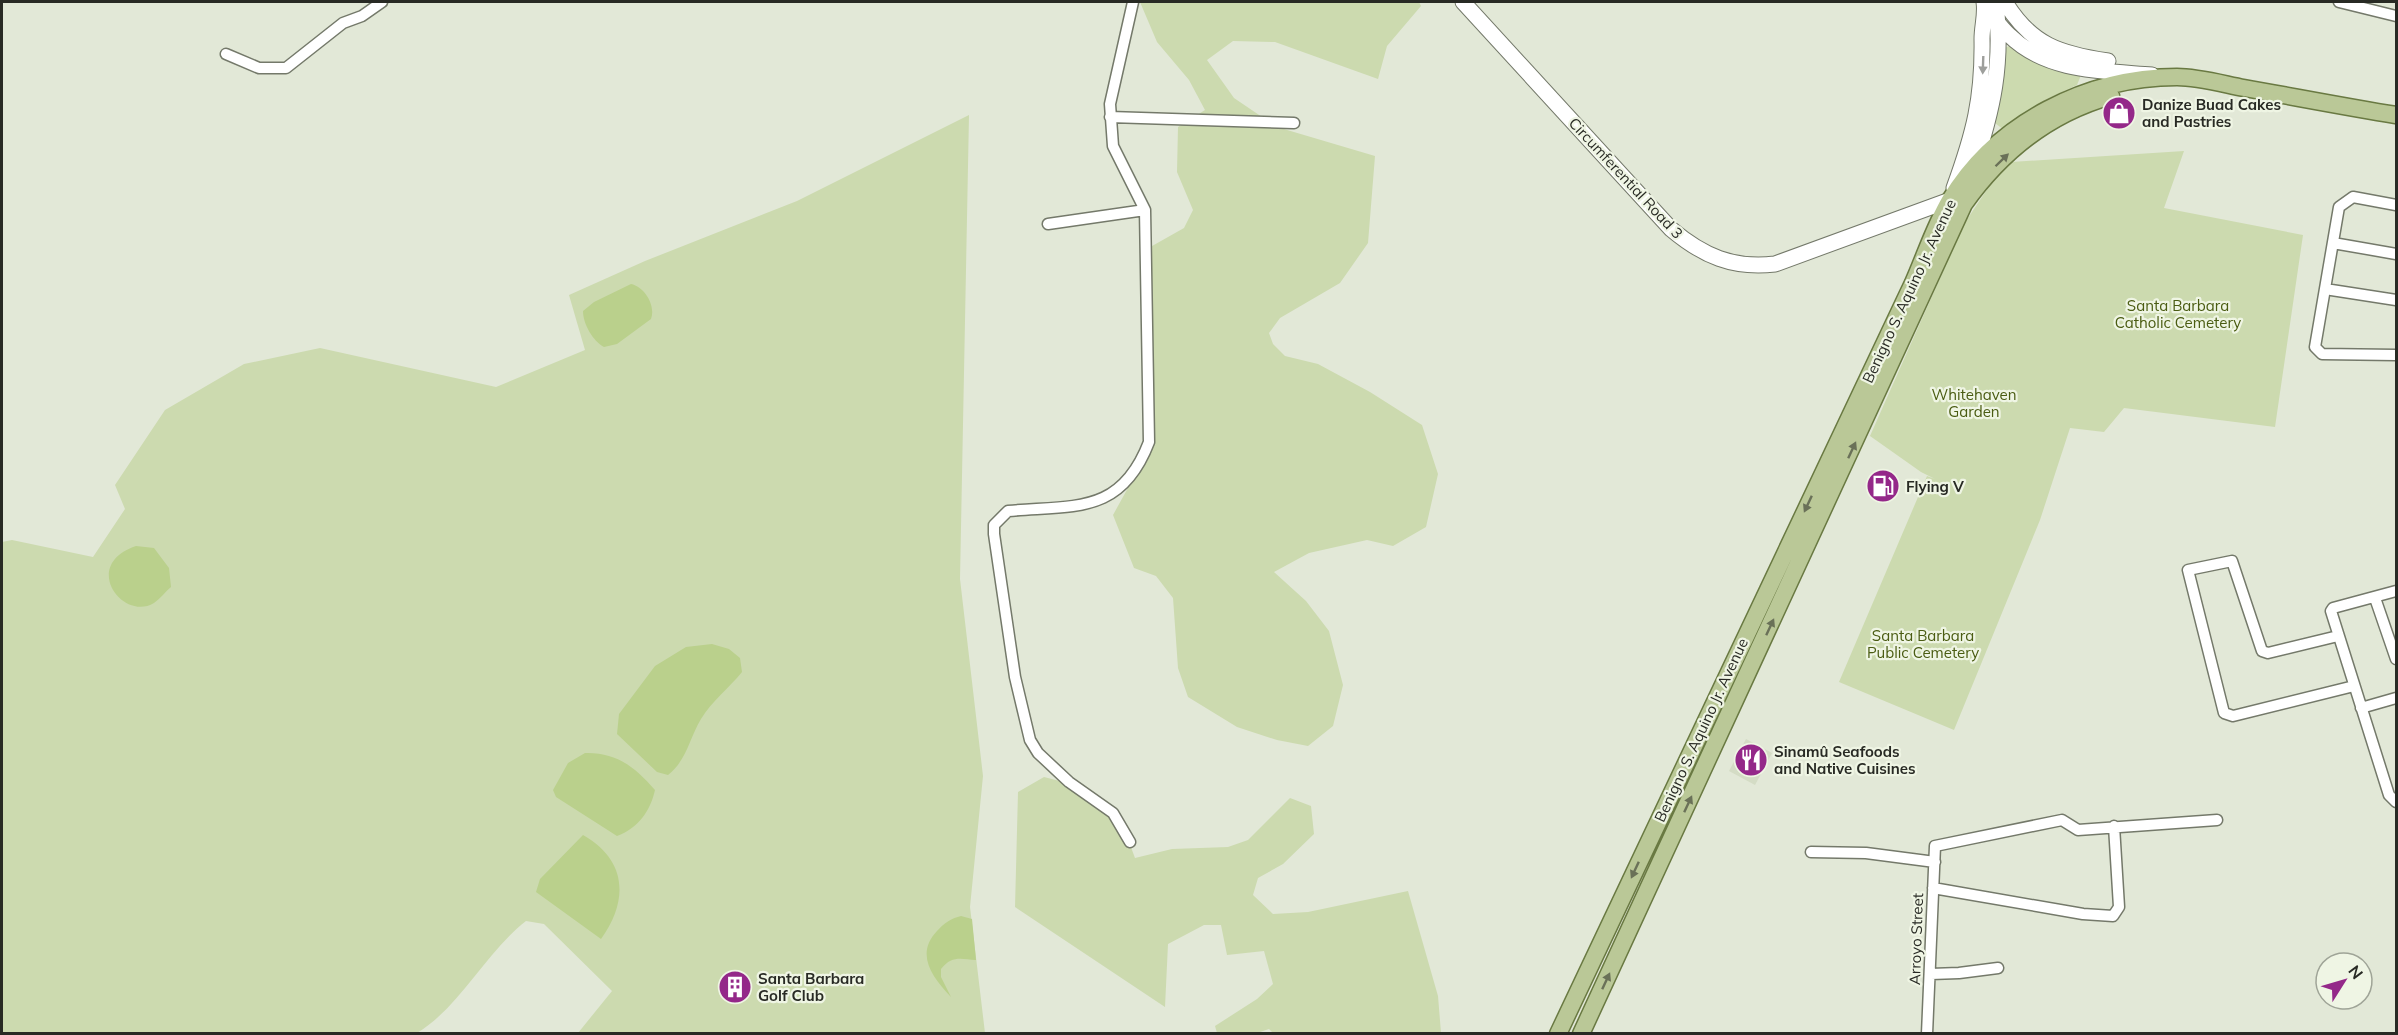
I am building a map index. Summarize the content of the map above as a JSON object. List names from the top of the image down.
{
  "streets": {
    "main road": ["Circumferential Road 3", "Benigno S. Aquino Jr. Avenue"],
    "street": ["Arroyo Street"]
  },
  "crossings": [
    ["Circumferential Road 3", "Benigno S. Aquino Jr. Avenue"]
  ],
  "parks": ["Santa Barbara Catholic Cemetery", "Whitehaven Garden", "Santa Barbara Public Cemetery"],
  "places": {
    "shop": ["Danize Buad Cakes and Pastries"],
    "fuel station": ["Flying V"],
    "restaurant": ["Sinamû Seafoods and Native Cuisines"],
    "building": ["Santa Barbara Golf Club"]
  },
  "north": "top right"
}
